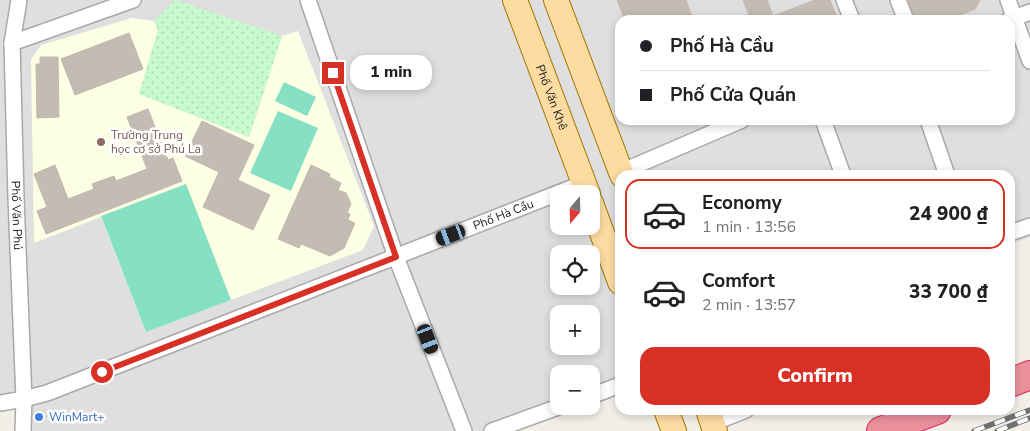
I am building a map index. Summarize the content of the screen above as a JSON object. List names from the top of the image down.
{
  "streets": {
    "main road": ["Phố Văn Khê"],
    "street": ["Phố Văn Phú", "Phố Hà Cầu"]
  },
  "crossings": [
    ["Phố Văn Phú", "Phố Hà Cầu"]
  ],
  "places": ["Trường Trung học cơ sở Phú La", "WinMart+"],
  "north": "bottom",
  "page": {
    "banner": ["Phố Hà Cầu", "Phố Cửa Quán"],
    "bubble": "1 min",
    "list": [
      {
        "name": "Economy",
        "note": "1 min · 13:56",
        "value": "24 900 ₫"
      },
      {
        "name": "Comfort",
        "note": "2 min · 13:57",
        "value": "33 700 ₫"
      }
    ],
    "map_buttons": ["+", "−"],
    "buttons": "Confirm"
  }
}
